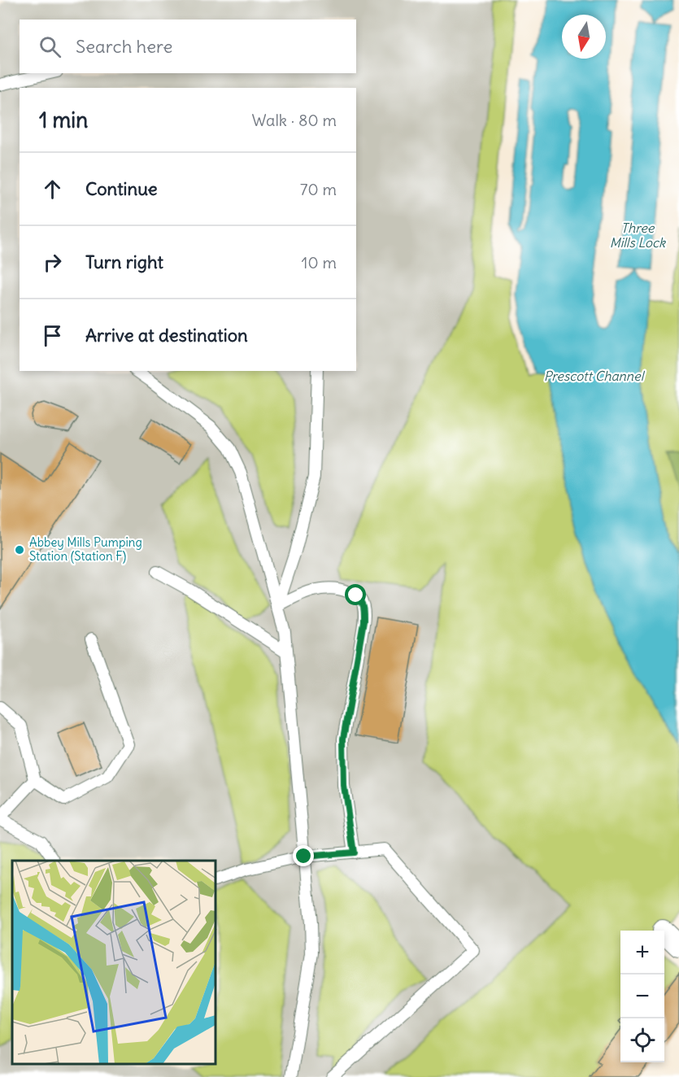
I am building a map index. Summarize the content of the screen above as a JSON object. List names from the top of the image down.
{
  "water": ["Three Mills Lock", "Prescott Channel"],
  "places": ["Abbey Mills Pumping Station (Station F)"],
  "north": "bottom",
  "page": {
    "search": "Search here",
    "heading": ["1 min", "Walk · 80 m"],
    "list": [
      ["Continue", "70 m"],
      ["Turn right", "10 m"],
      "Arrive at destination"
    ],
    "map_buttons": ["+", "−"]
  }
}
